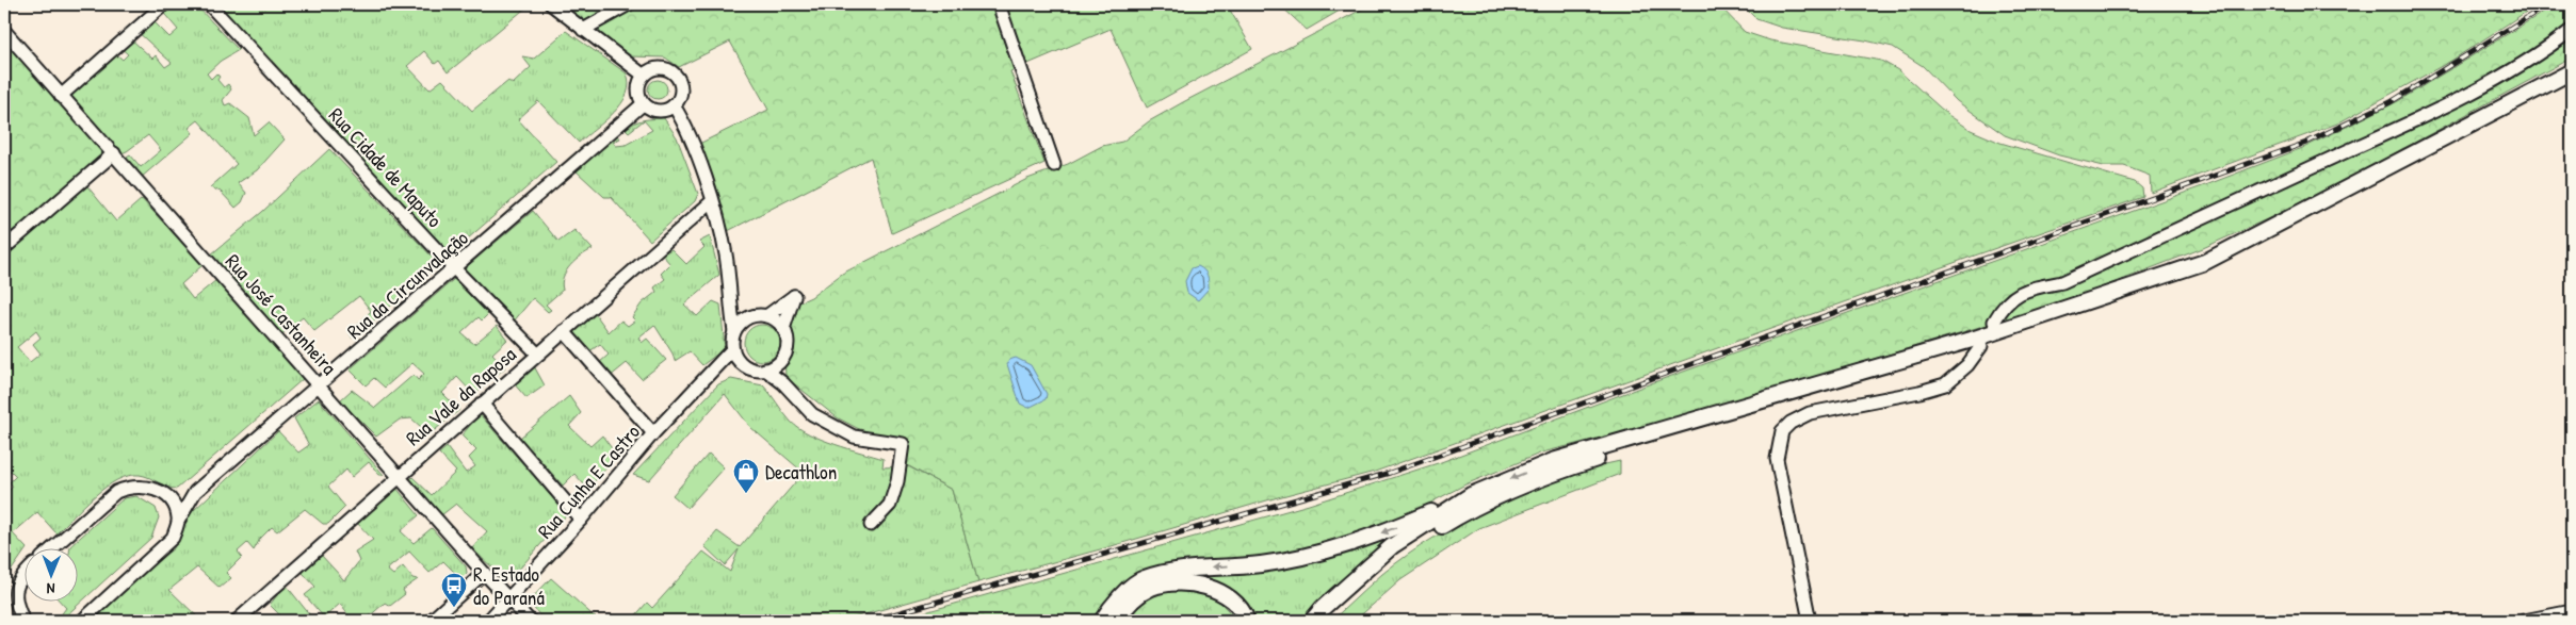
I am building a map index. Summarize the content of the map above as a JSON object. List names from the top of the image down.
{
  "streets": {
    "street": [
      "Rua Cidade de Maputo",
      "Rua da Circunvalação",
      "Rua José Castanheira",
      "Rua Vale da Raposa",
      "Rua Cunha E Castro"
    ]
  },
  "crossings": [
    ["Rua Cidade de Maputo", "Rua da Circunvalação"],
    ["Rua Cidade de Maputo", "Rua Vale da Raposa"],
    ["Rua da Circunvalação", "Rua José Castanheira"],
    ["Rua José Castanheira", "Rua Vale da Raposa"],
    ["Rua José Castanheira", "Rua Cunha E Castro"]
  ],
  "places": {
    "shop": ["Decathlon"],
    "bus stop": ["R. Estado do Paraná"]
  },
  "north": "bottom"
}
